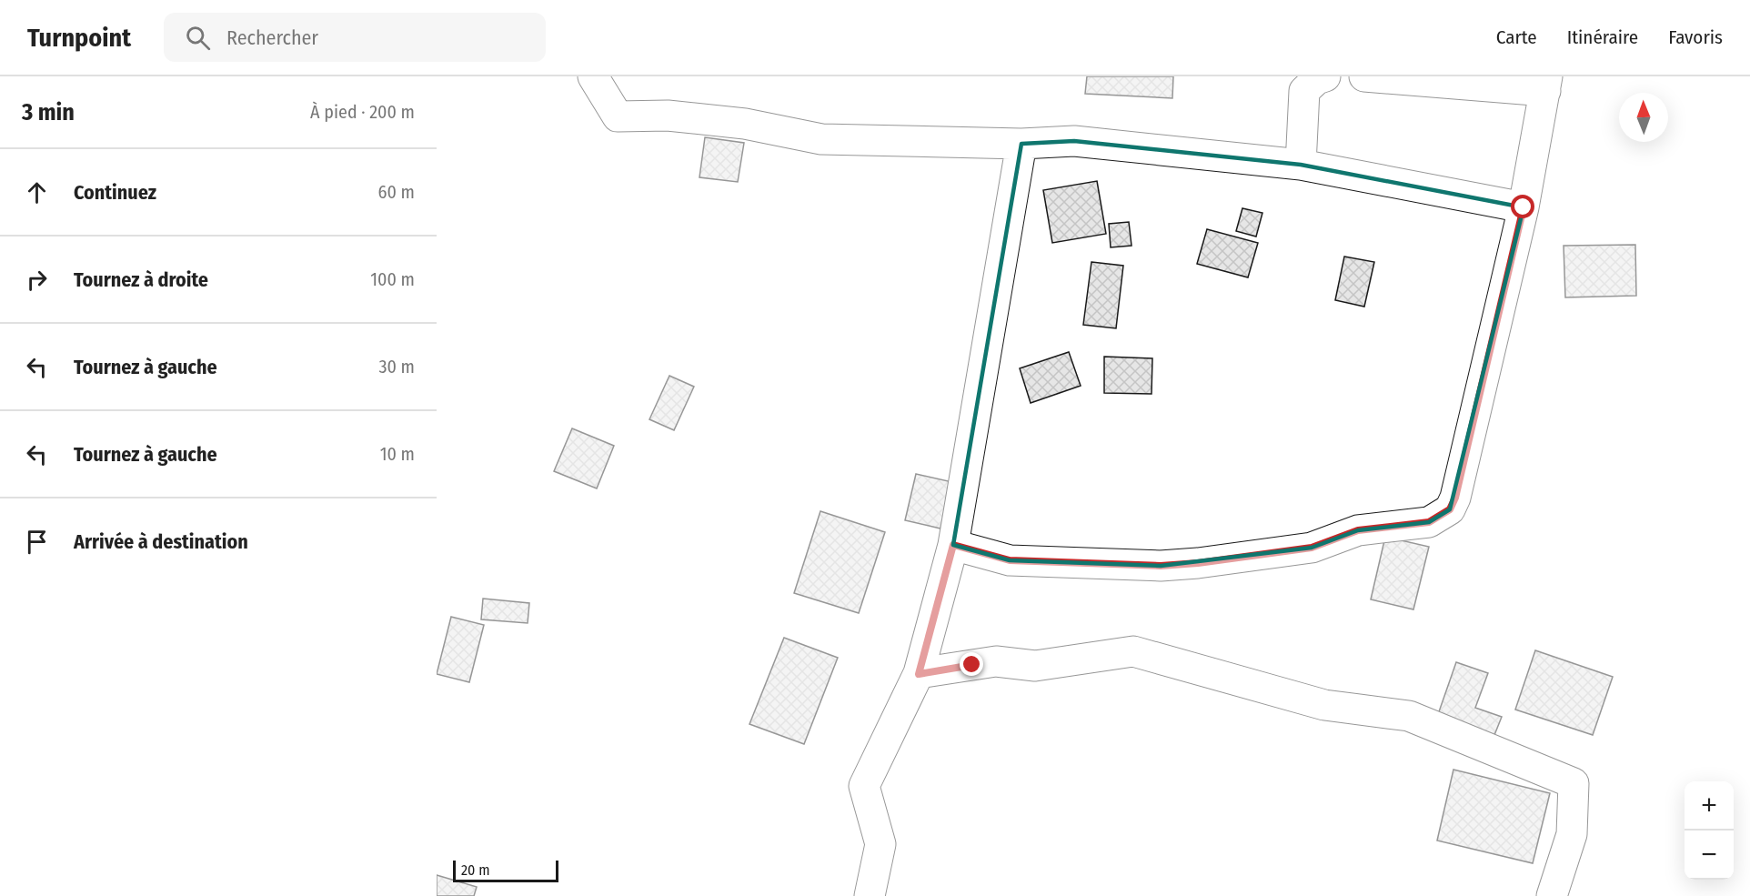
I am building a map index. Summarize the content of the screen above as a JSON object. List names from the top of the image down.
{
  "scale_bar": "20 m",
  "north": "top",
  "page": {
    "header": "Turnpoint",
    "search": "Rechercher",
    "nav": ["Carte", "Itinéraire", "Favoris"],
    "heading": ["3 min", "À pied · 200 m"],
    "list": [
      ["Continuez", "60 m"],
      ["Tournez à droite", "100 m"],
      ["Tournez à gauche", "30 m"],
      ["Tournez à gauche", "10 m"],
      "Arrivée à destination"
    ],
    "map_buttons": ["+", "−"],
    "scale": "20 m"
  }
}
